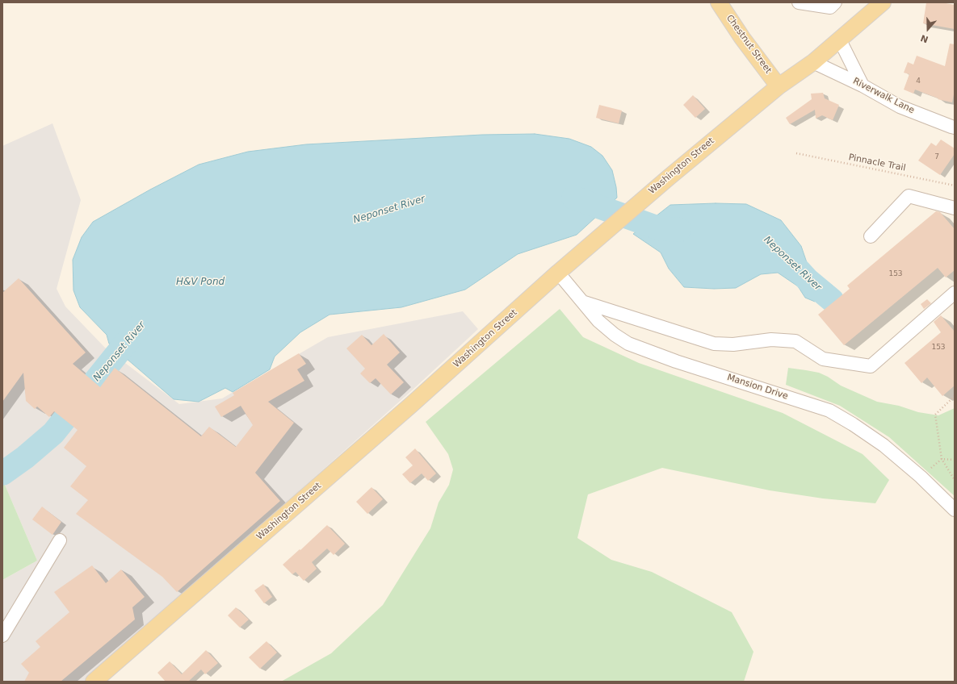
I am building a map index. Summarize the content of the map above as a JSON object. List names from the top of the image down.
{
  "streets": {
    "main road": ["Chestnut Street", "Washington Street"],
    "street": ["Riverwalk Lane", "Mansion Drive"],
    "path": ["Pinnacle Trail"]
  },
  "crossings": [
    ["Chestnut Street", "Washington Street"],
    ["Riverwalk Lane", "Washington Street"],
    ["Washington Street", "Mansion Drive"]
  ],
  "water": ["Neponset River", "H&V Pond"],
  "house_numbers": [
    "4",
    "7",
    "153",
    "153"
  ],
  "north": "bottom"
}
